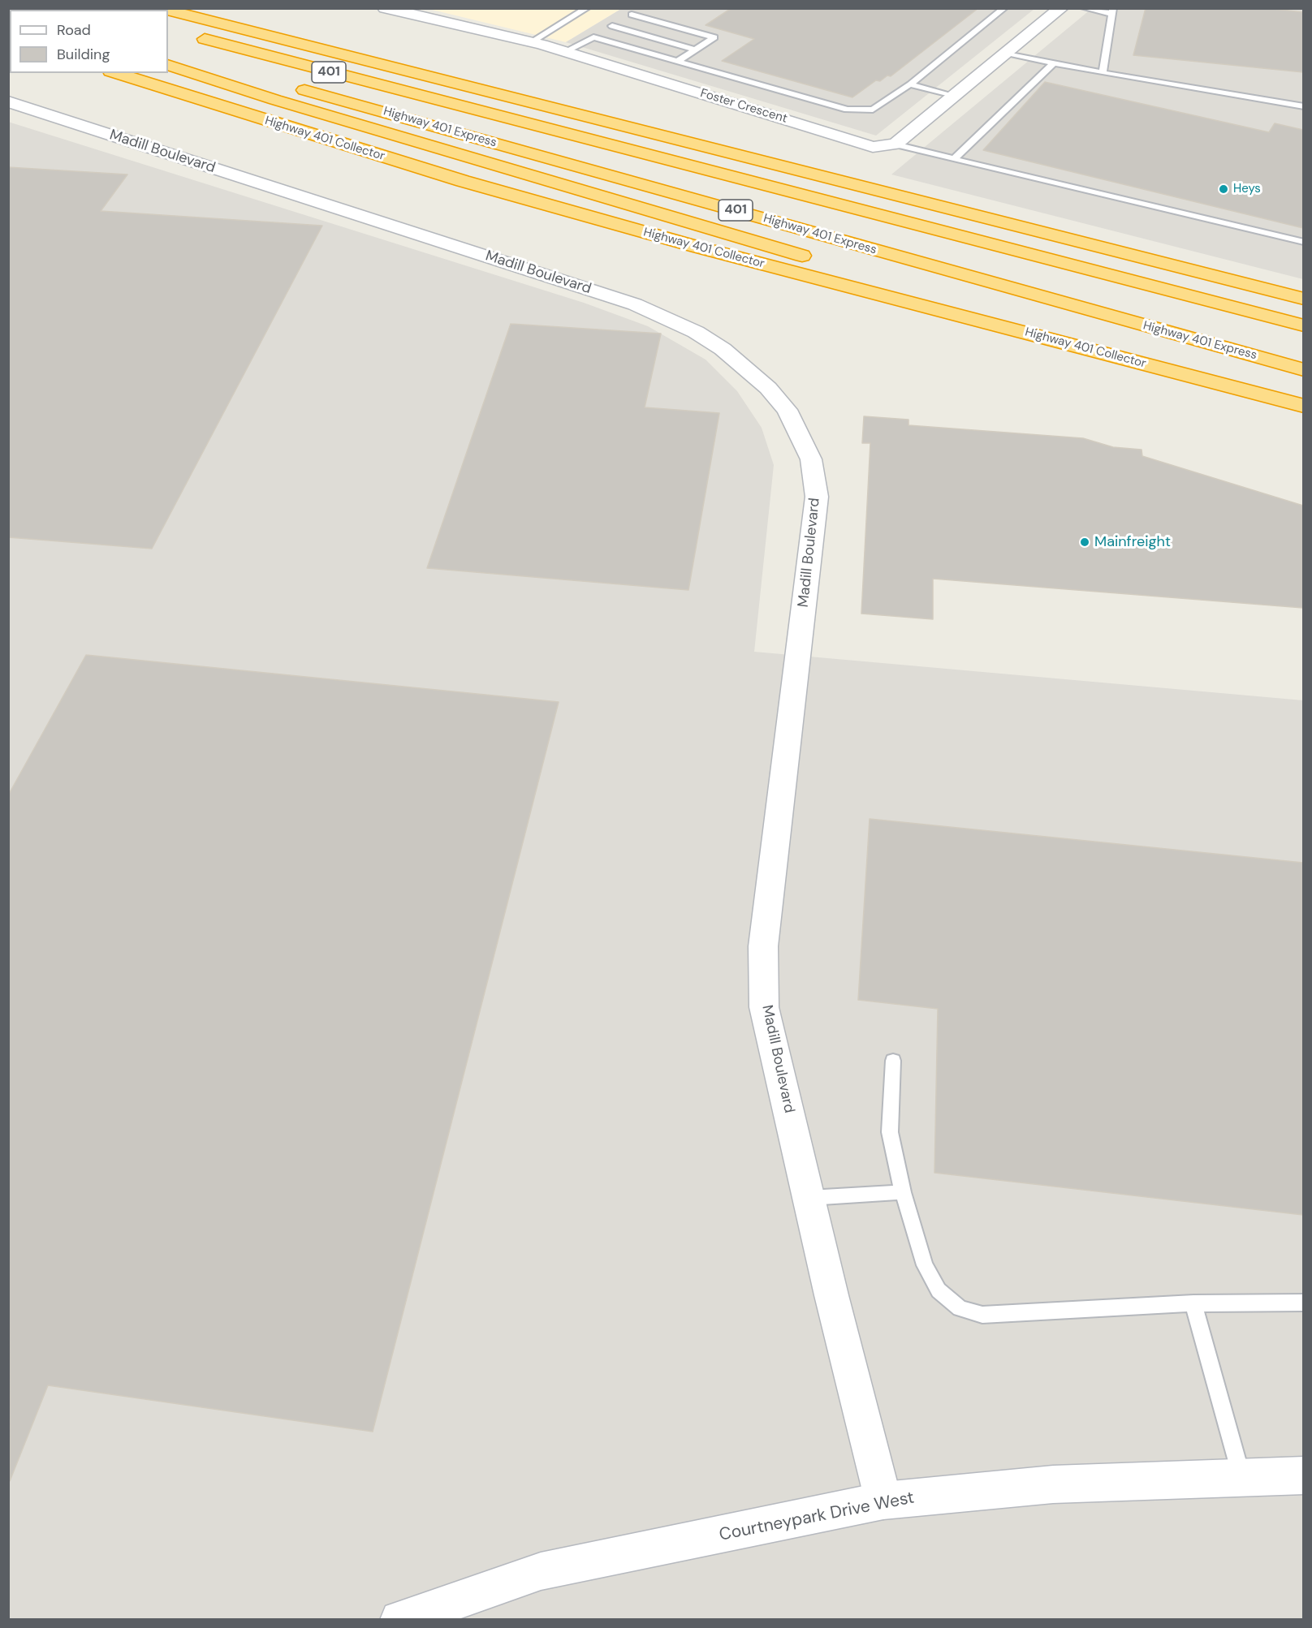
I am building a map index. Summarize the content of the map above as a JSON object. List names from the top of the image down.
{
  "streets": {
    "highway": ["401", "Highway 401 Express", "Highway 401 Collector"],
    "street": ["Foster Crescent", "Madill Boulevard", "Courtneypark Drive West"]
  },
  "crossings": [
    ["Madill Boulevard", "Courtneypark Drive West"]
  ],
  "places": ["Heys", "Mainfreight"],
  "legend": ["Road", "Building"]
}
